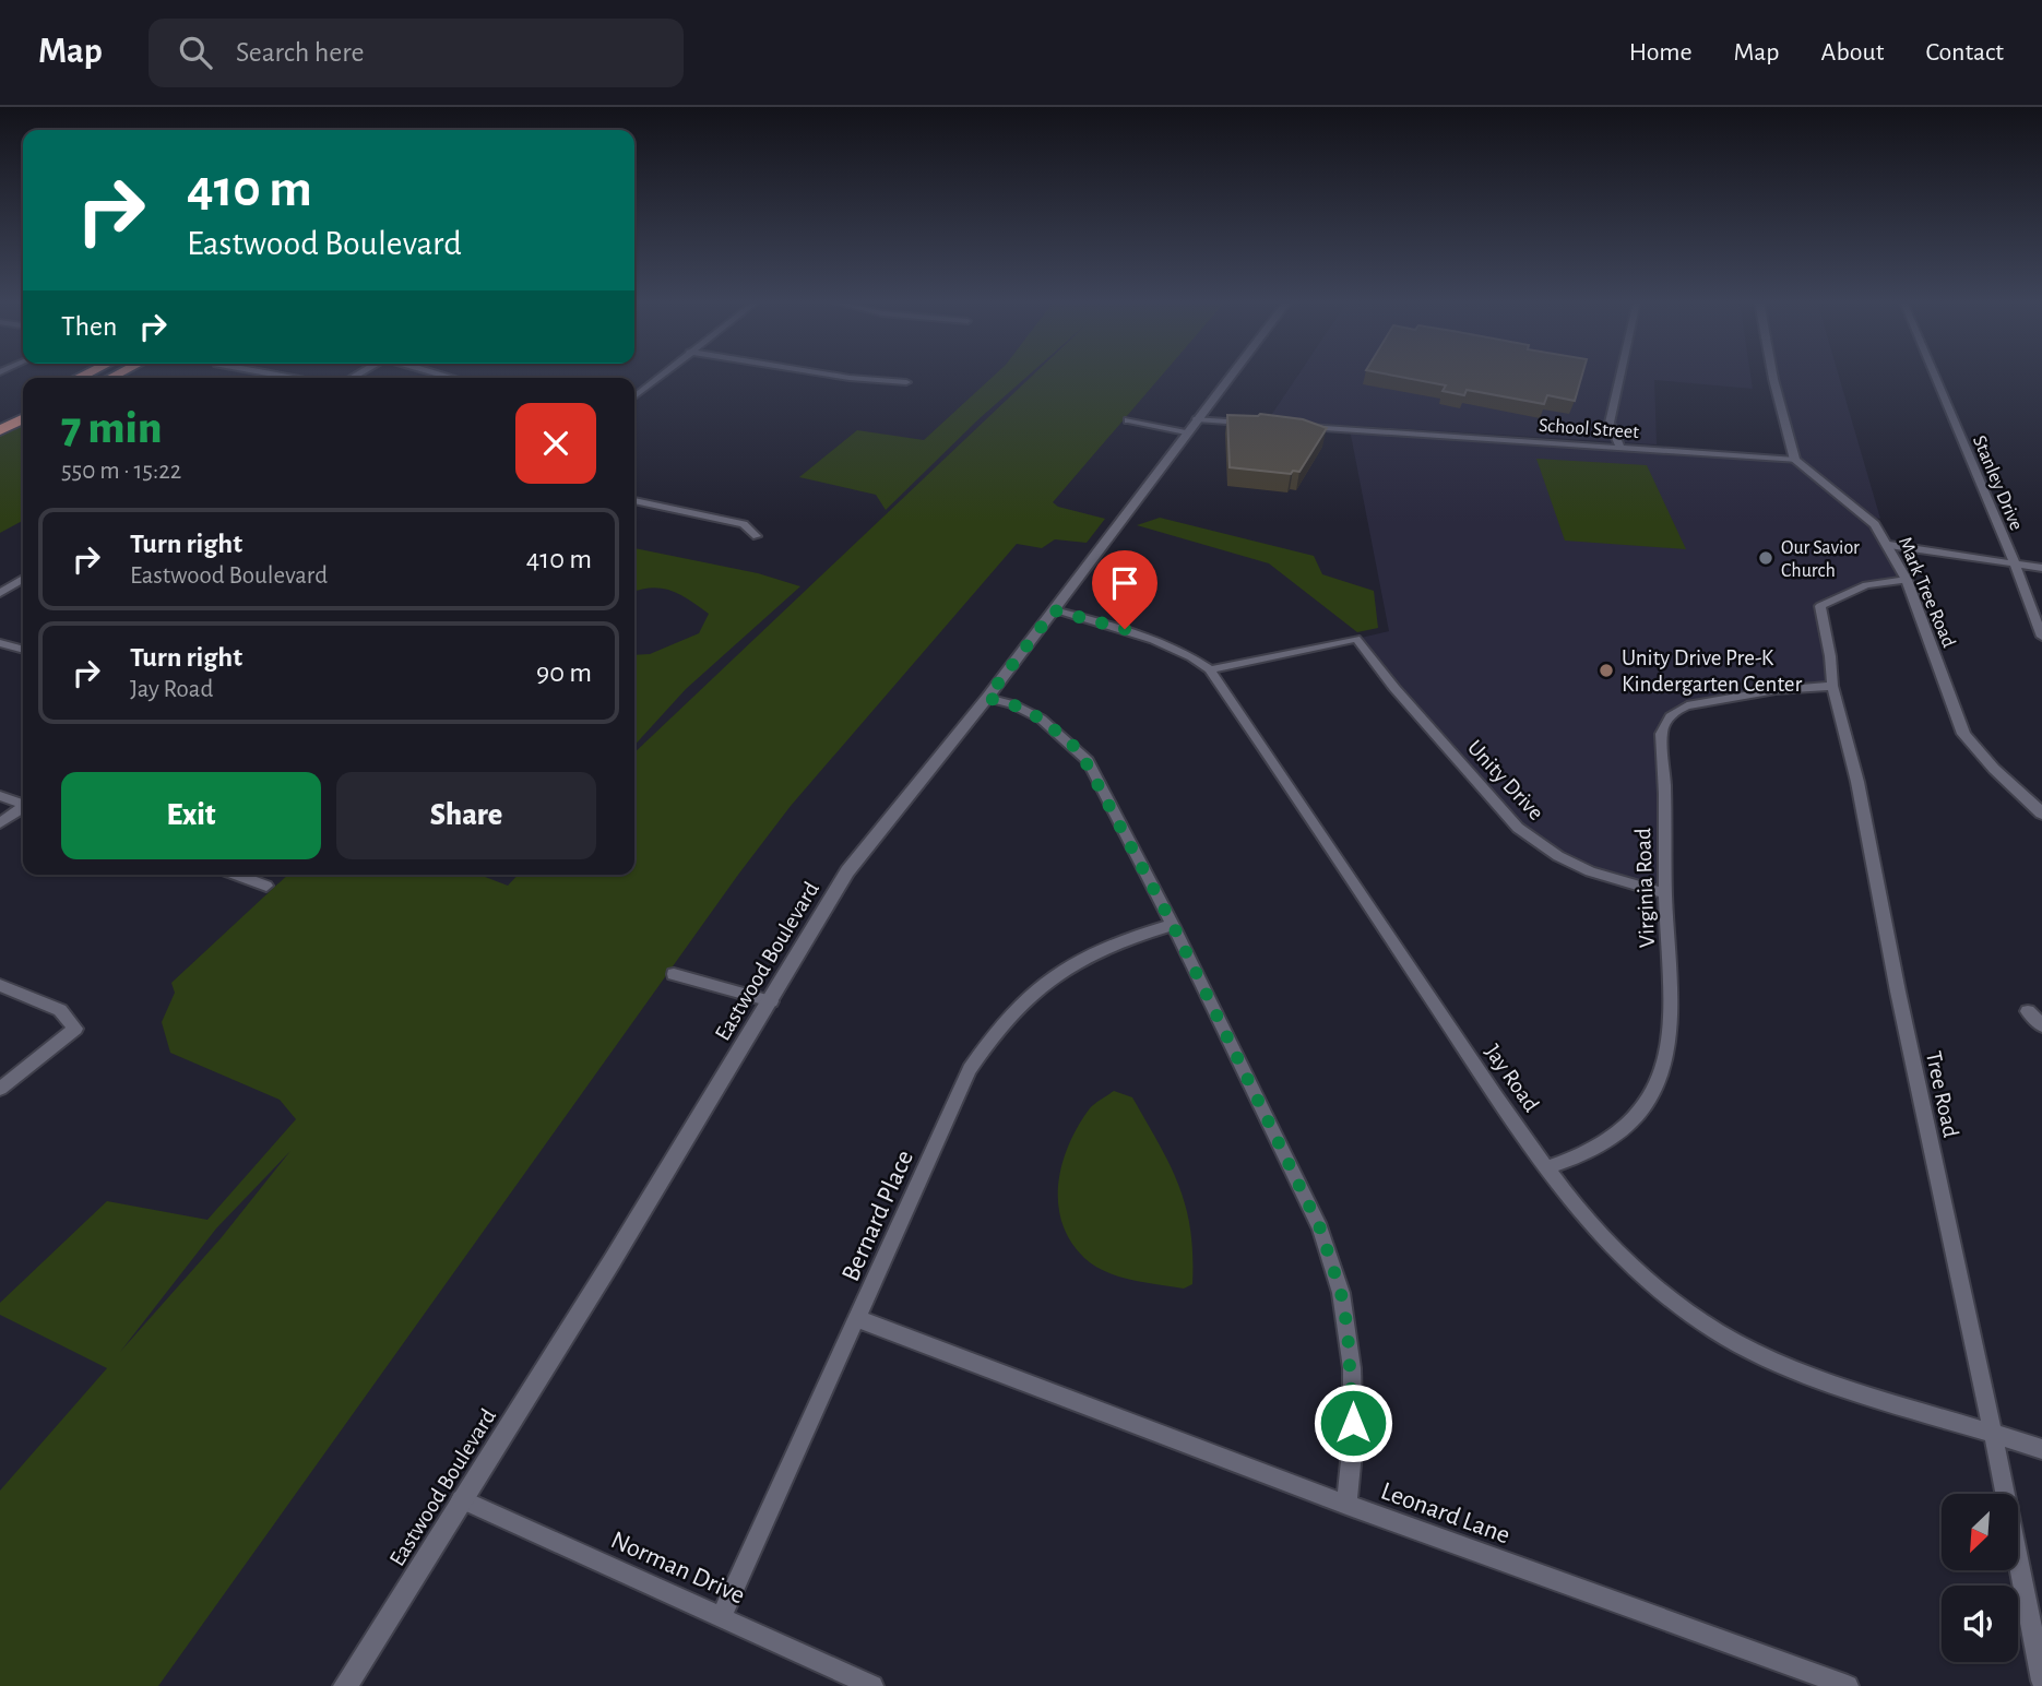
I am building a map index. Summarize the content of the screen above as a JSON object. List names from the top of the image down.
{
  "streets": {
    "street": [
      "School Street",
      "Stanley Drive",
      "Mark Tree Road",
      "Unity Drive",
      "Virginia Road",
      "Eastwood Boulevard",
      "Jay Road",
      "Tree Road",
      "Bernard Place",
      "Leonard Lane",
      "Norman Drive"
    ]
  },
  "crossings": [
    ["School Street", "Mark Tree Road"],
    ["Mark Tree Road", "Tree Road"],
    ["Unity Drive", "Virginia Road"],
    ["Unity Drive", "Jay Road"],
    ["Virginia Road", "Jay Road"],
    ["Virginia Road", "Tree Road"],
    ["Eastwood Boulevard", "Jay Road"],
    ["Eastwood Boulevard", "Norman Drive"],
    ["Jay Road", "Tree Road"],
    ["Bernard Place", "Leonard Lane"],
    ["Bernard Place", "Norman Drive"]
  ],
  "places": ["Our Savior Church", "Unity Drive Pre-K Kindergarten Center"],
  "north": "bottom left",
  "page": {
    "header": "Map",
    "search": "Search here",
    "nav": [
      "Home",
      "Map",
      "About",
      "Contact"
    ],
    "turn": ["410 m", "Eastwood Boulevard"],
    "then": "Then",
    "heading": ["7 min", "550 m · 15:22"],
    "list": [
      {
        "name": "Turn right",
        "note": "Eastwood Boulevard",
        "value": "410 m"
      },
      {
        "name": "Turn right",
        "note": "Jay Road",
        "value": "90 m"
      }
    ],
    "buttons": ["Exit", "Share"]
  }
}
